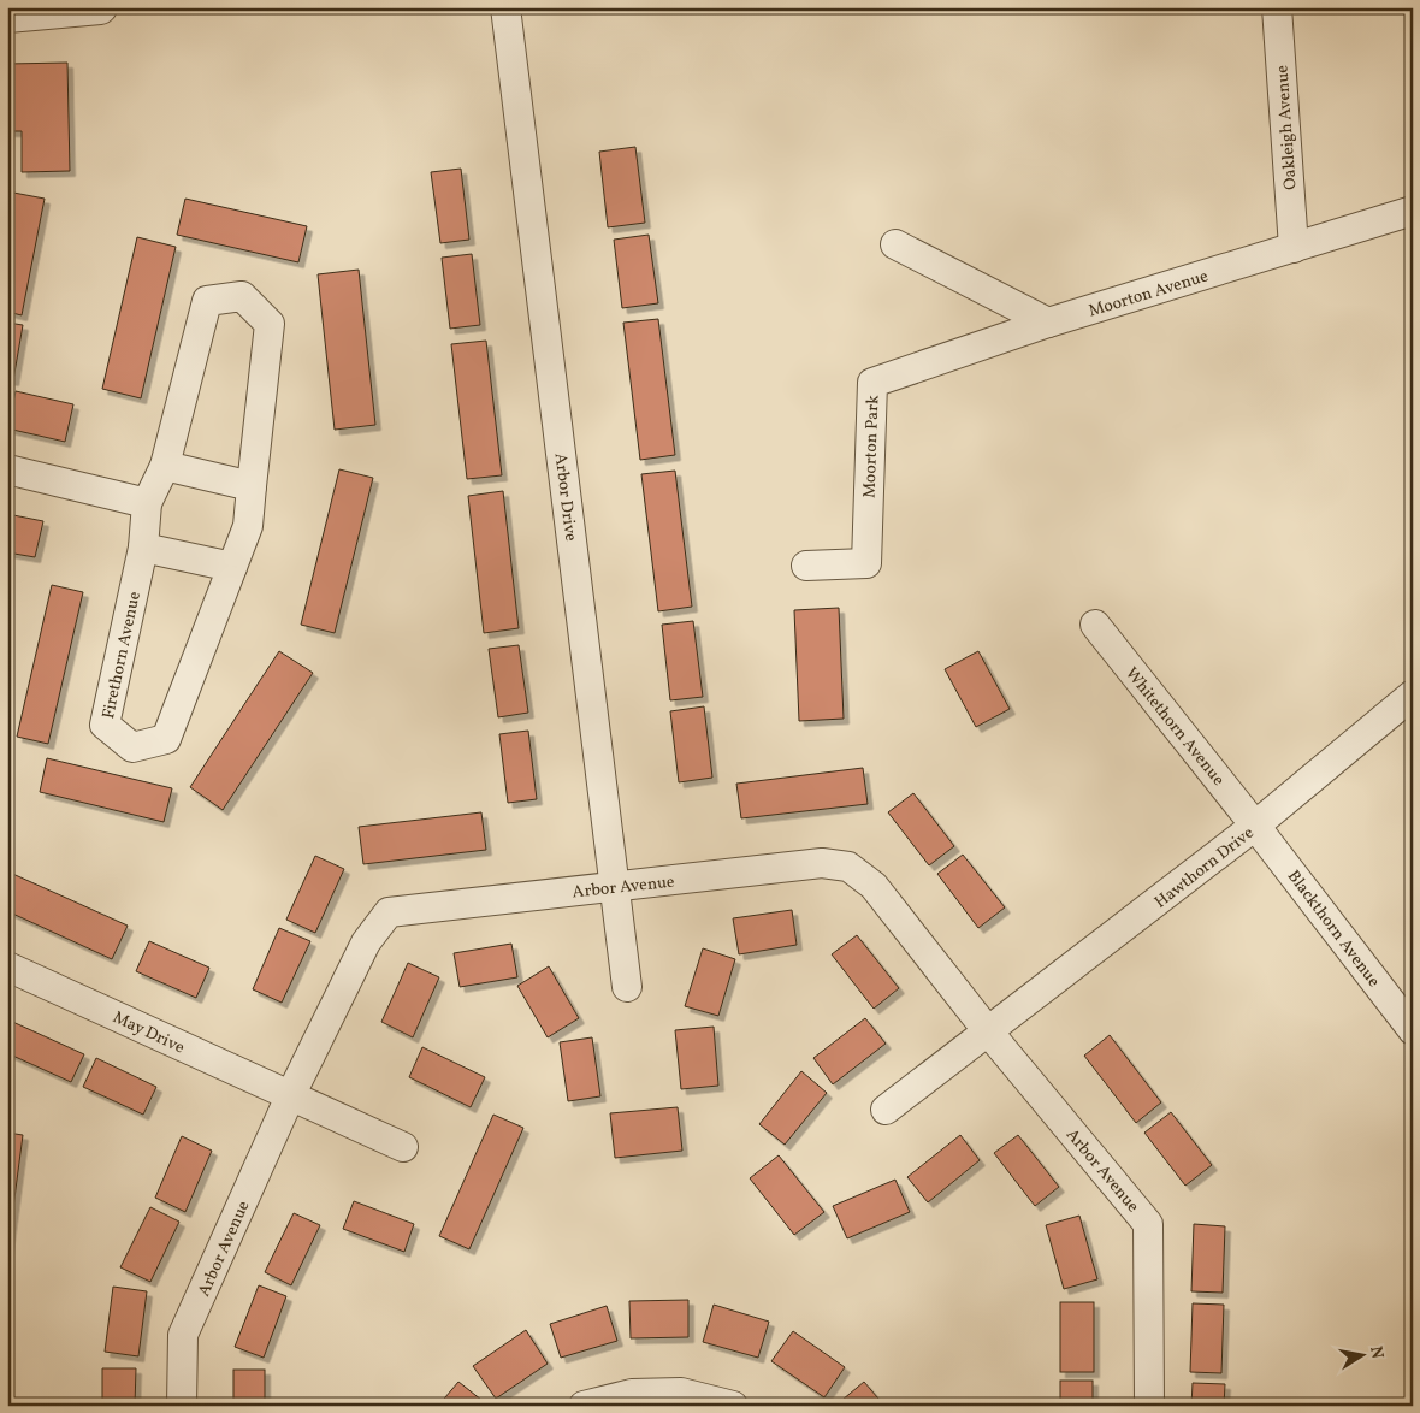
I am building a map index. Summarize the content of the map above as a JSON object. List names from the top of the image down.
{
  "streets": {
    "street": [
      "Oakleigh Avenue",
      "Moorton Avenue",
      "Moorton Park",
      "Arbor Drive",
      "Firethorn Avenue",
      "Whitethorn Avenue",
      "Hawthorn Drive",
      "Arbor Avenue",
      "Blackthorn Avenue",
      "May Drive"
    ]
  },
  "crossings": [
    ["Oakleigh Avenue", "Moorton Avenue"],
    ["Moorton Avenue", "Moorton Park"],
    ["Arbor Drive", "Arbor Avenue"],
    ["Whitethorn Avenue", "Hawthorn Drive"],
    ["Whitethorn Avenue", "Blackthorn Avenue"],
    ["Hawthorn Drive", "Arbor Avenue"],
    ["Hawthorn Drive", "Blackthorn Avenue"],
    ["Arbor Avenue", "May Drive"]
  ],
  "north": "right"
}
